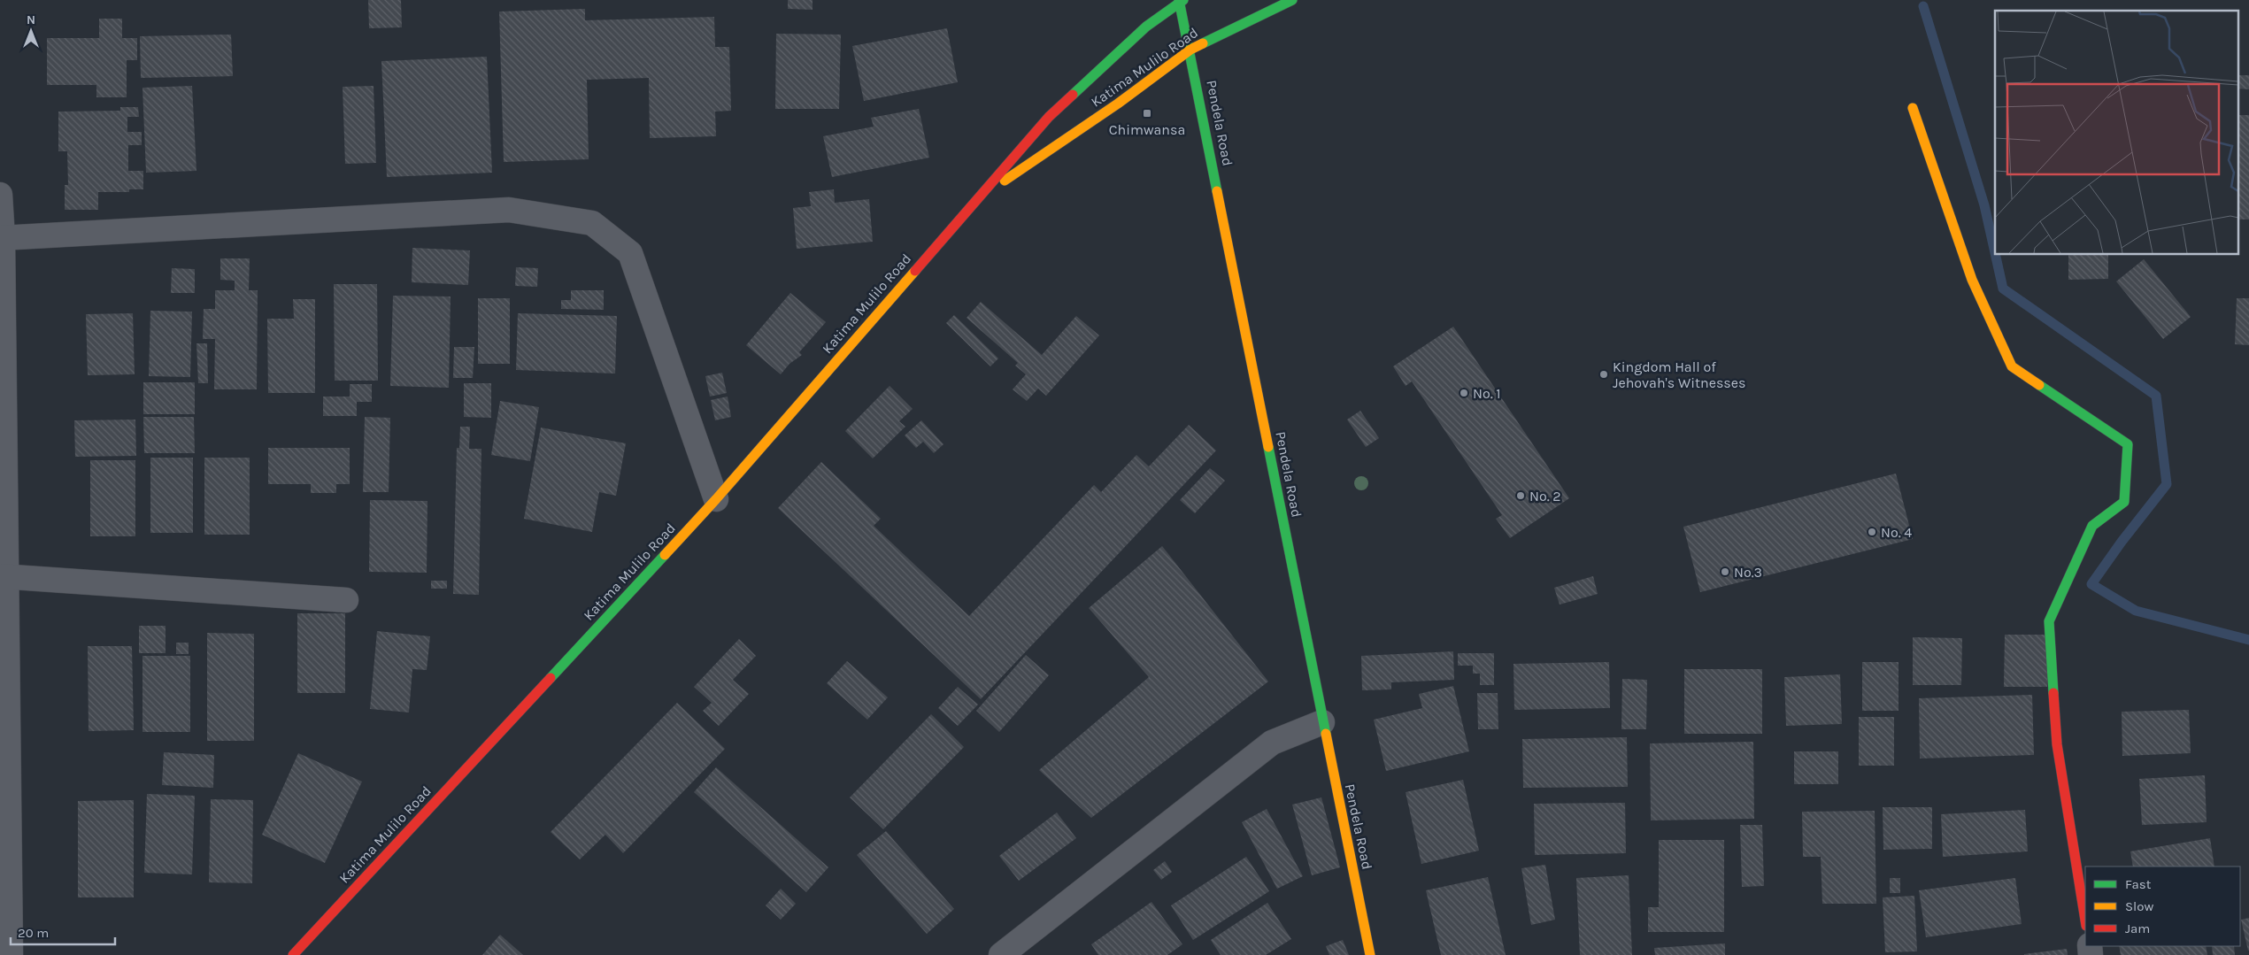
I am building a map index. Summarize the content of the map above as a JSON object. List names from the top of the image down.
{
  "streets": {
    "street": ["Katima Mulilo Road", "Pendela Road"]
  },
  "crossings": [
    ["Katima Mulilo Road", "Pendela Road"]
  ],
  "places": {
    "transit": ["Chimwansa"],
    "other": [
      "Kingdom Hall of Jehovah's Witnesses",
      "No. 1",
      "No. 2",
      "No. 4",
      "No.3"
    ]
  },
  "legend": ["Fast", "Slow", "Jam"],
  "scale_bar": "20 m",
  "north": "top"
}
